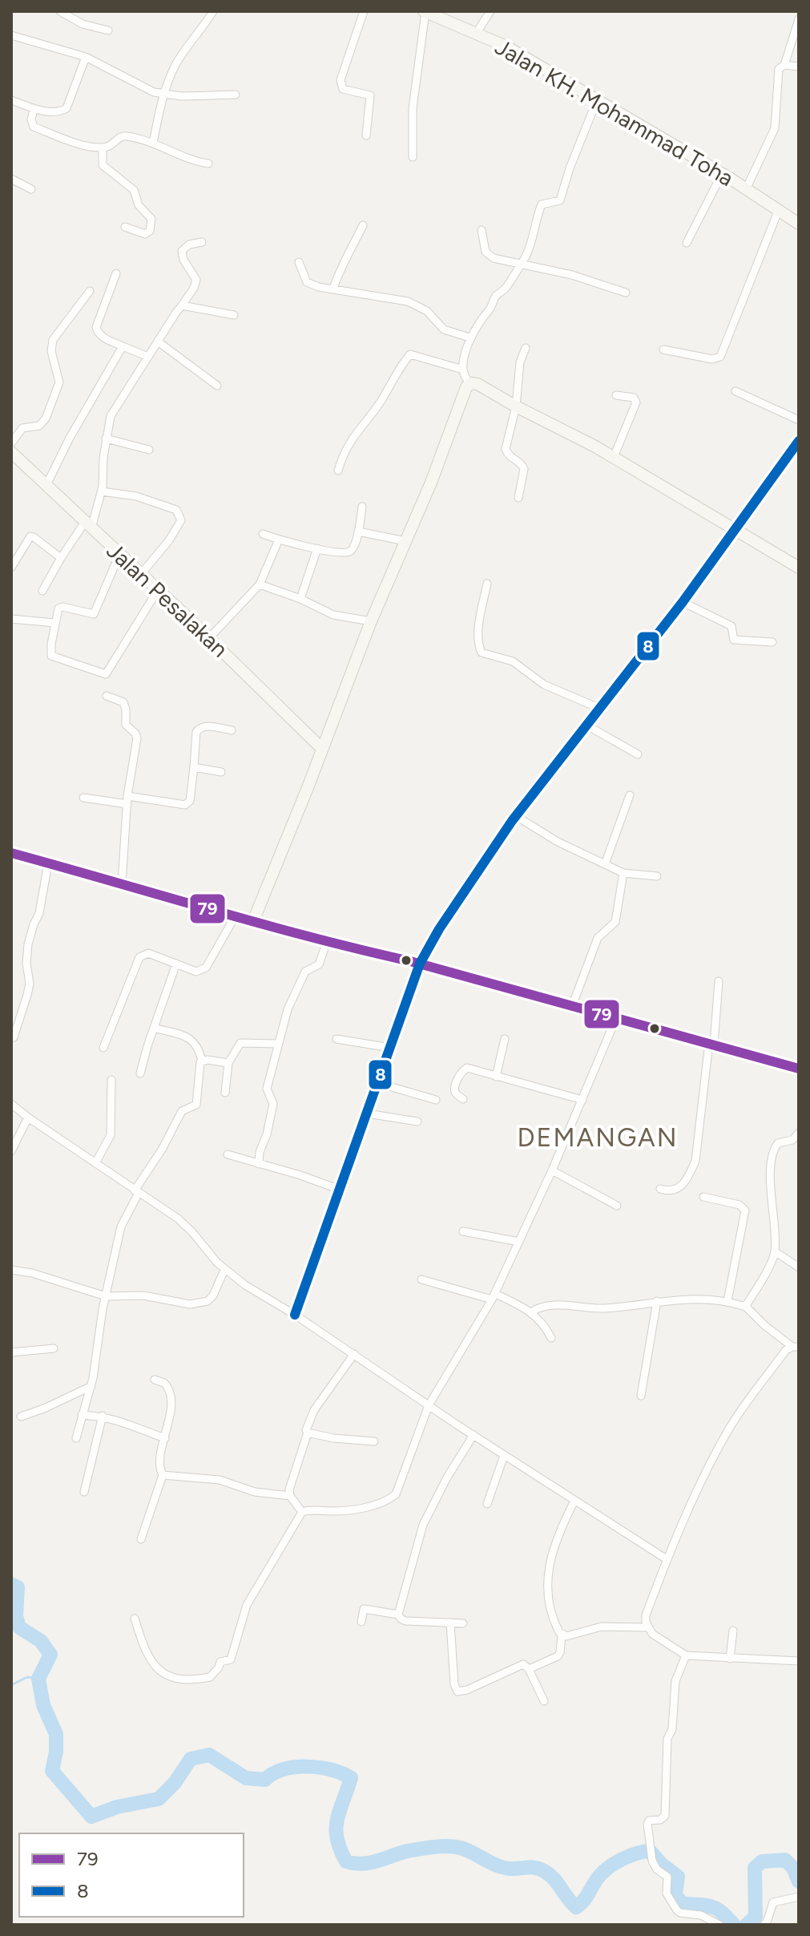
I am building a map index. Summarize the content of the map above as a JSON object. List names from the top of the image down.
{
  "streets": {
    "street": ["Jalan KH. Mohammad Toha", "Jalan Pesalakan"]
  },
  "districts": ["DEMANGAN"],
  "lines": ["transit line 8", "transit line 79"],
  "legend": ["79", "8"]
}
